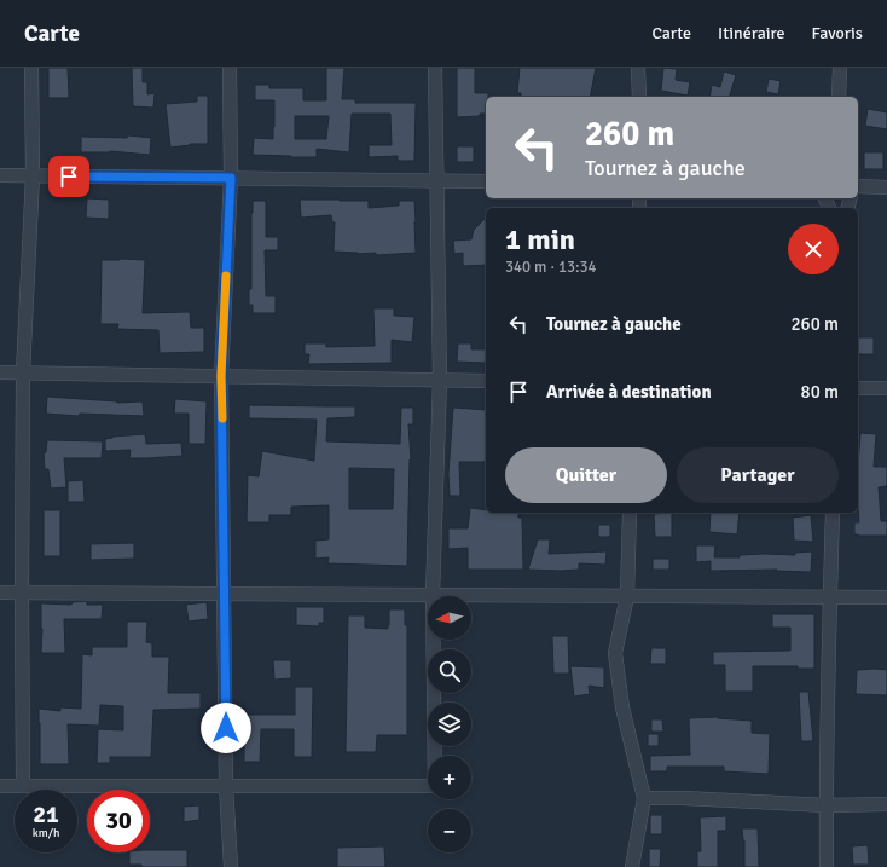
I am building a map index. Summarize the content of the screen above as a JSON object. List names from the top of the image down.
{
  "north": "left",
  "page": {
    "header": "Carte",
    "nav": ["Carte", "Itinéraire", "Favoris"],
    "turn": ["260 m", "Tournez à gauche"],
    "heading": ["1 min", "340 m · 13:34"],
    "list": [
      {
        "name": "Tournez à gauche",
        "value": "260 m"
      },
      {
        "name": "Arrivée à destination",
        "value": "80 m"
      }
    ],
    "buttons": ["Quitter", "Partager"],
    "map_buttons": ["+", "−"],
    "speed": "21 km/h",
    "limit": "30"
  }
}
